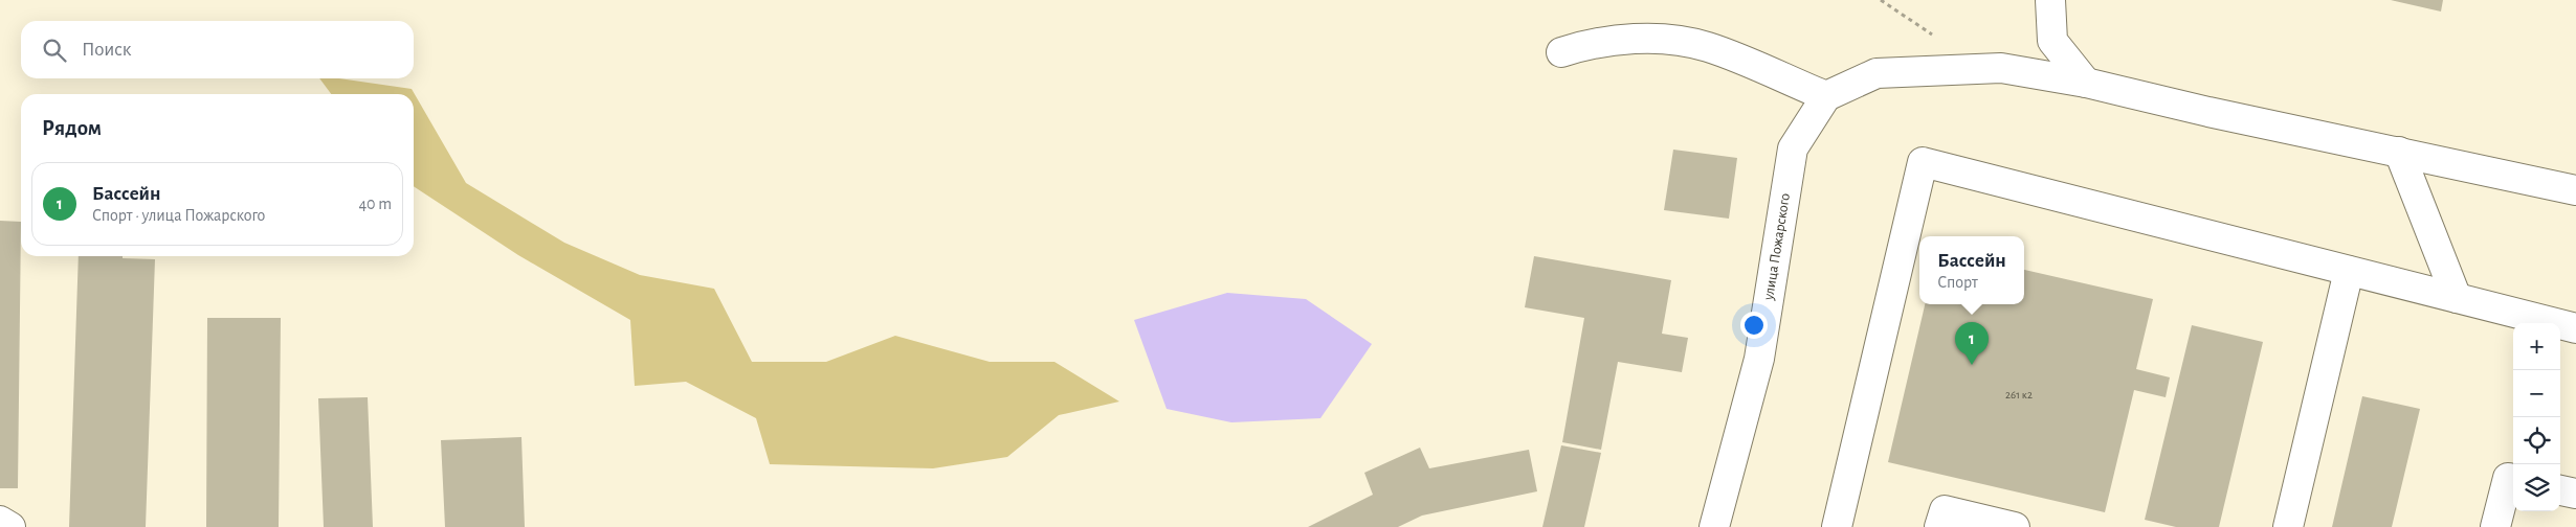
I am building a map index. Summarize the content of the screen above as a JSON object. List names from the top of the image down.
{
  "streets": {
    "street": ["улица Пожарского"]
  },
  "house_numbers": ["261 к2"],
  "page": {
    "search": "Поиск",
    "heading": "Рядом",
    "list": [
      {
        "mark": "1",
        "name": "Бассейн",
        "note": "Спорт · улица Пожарского",
        "value": "40 m"
      }
    ],
    "popup": ["Бассейн", "Спорт"],
    "pins": "1",
    "map_buttons": ["+", "−"]
  }
}
